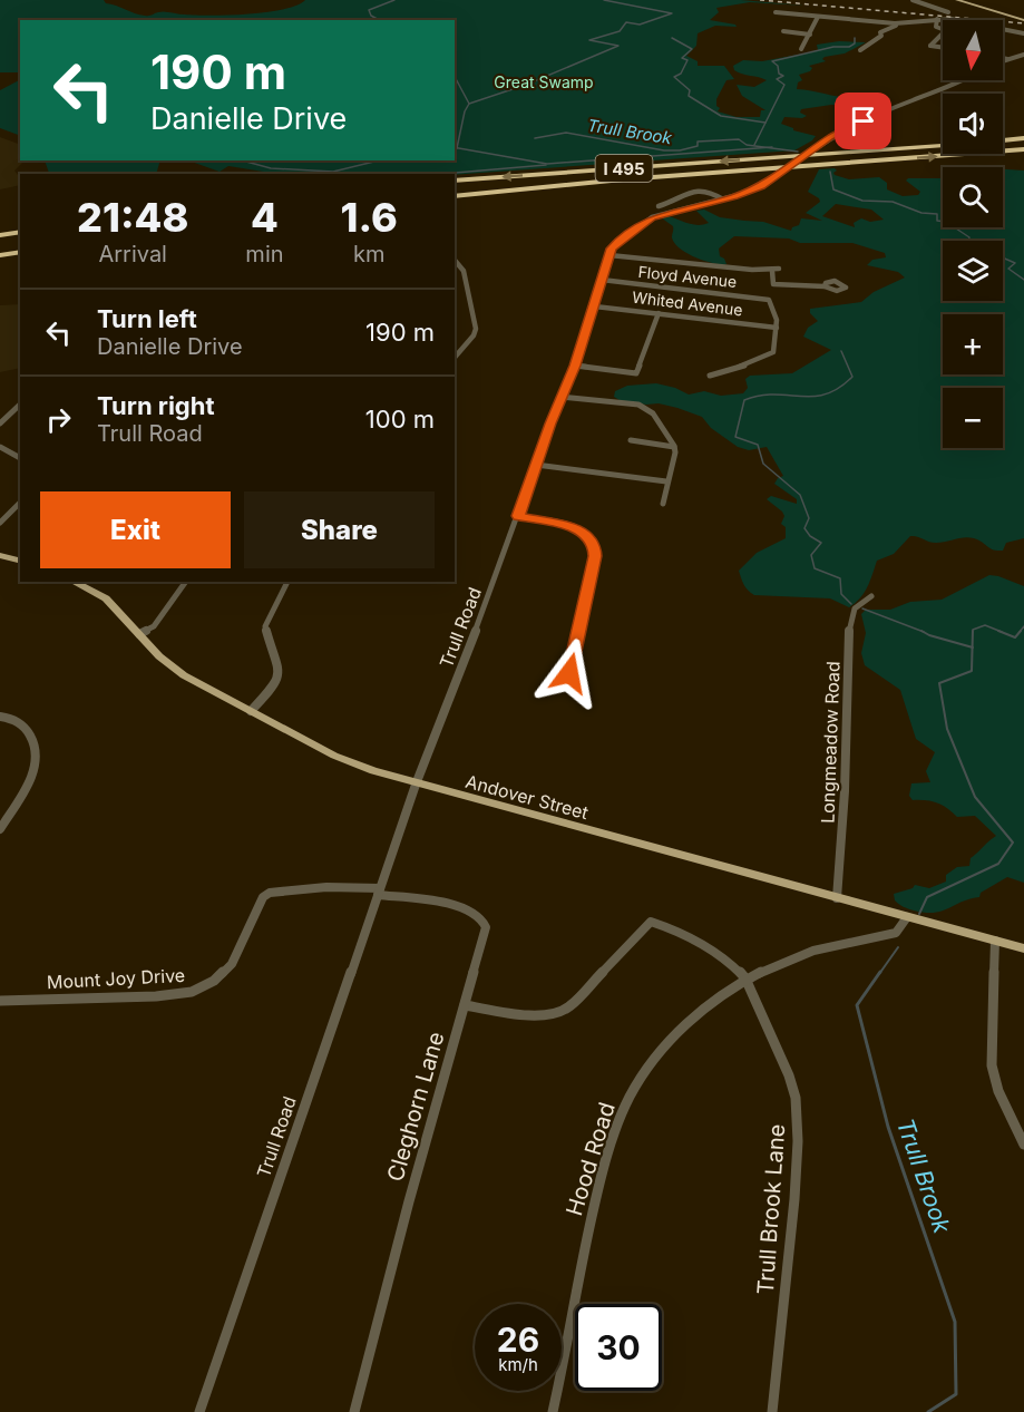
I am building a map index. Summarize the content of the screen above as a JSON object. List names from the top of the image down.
{
  "streets": {
    "highway": ["I 495"],
    "main road": ["Andover Street"],
    "street": [
      "Floyd Avenue",
      "Whited Avenue",
      "Trull Road",
      "Longmeadow Road",
      "Mount Joy Drive",
      "Cleghorn Lane",
      "Hood Road",
      "Trull Brook Lane"
    ]
  },
  "crossings": [
    ["Floyd Avenue", "Whited Avenue"],
    ["Floyd Avenue", "Trull Road"],
    ["Whited Avenue", "Trull Road"],
    ["Trull Road", "Andover Street"],
    ["Trull Road", "Mount Joy Drive"],
    ["Trull Road", "Cleghorn Lane"],
    ["Longmeadow Road", "Andover Street"],
    ["Andover Street", "Hood Road"],
    ["Mount Joy Drive", "Cleghorn Lane"],
    ["Hood Road", "Trull Brook Lane"]
  ],
  "water": ["Trull Brook"],
  "parks": ["Great Swamp"],
  "north": "bottom",
  "page": {
    "map_buttons": ["+", "−"],
    "turn": ["190 m", "Danielle Drive"],
    "eta": [
      "21:48",
      "Arrival",
      "4",
      "min",
      "1.6",
      "km"
    ],
    "list": [
      {
        "name": "Turn left",
        "note": "Danielle Drive",
        "value": "190 m"
      },
      {
        "name": "Turn right",
        "note": "Trull Road",
        "value": "100 m"
      }
    ],
    "buttons": ["Exit", "Share"],
    "speed": "26 km/h",
    "limit": "30"
  }
}
